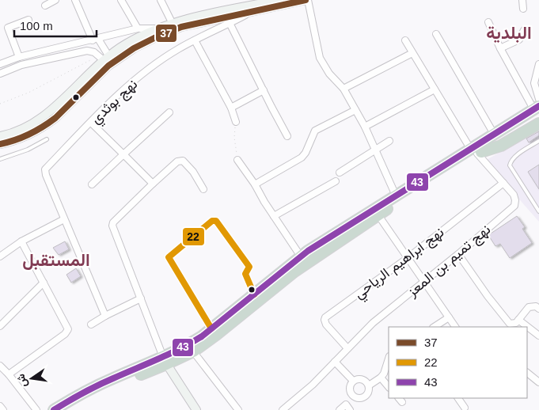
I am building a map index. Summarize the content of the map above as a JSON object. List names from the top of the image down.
{
  "streets": {
    "street": ["نهج بوثدي", "نهج تميم بن المعز", "نهج ابراهيم الرياحي"]
  },
  "crossings": [
    ["نهج تميم بن المعز", "نهج ابراهيم الرياحي"]
  ],
  "districts": ["البلدية", "المستقبل"],
  "lines": ["transit line 37", "transit line 43", "transit line 22"],
  "legend": ["37", "22", "43"],
  "scale_bar": "100 m",
  "north": "left"
}
